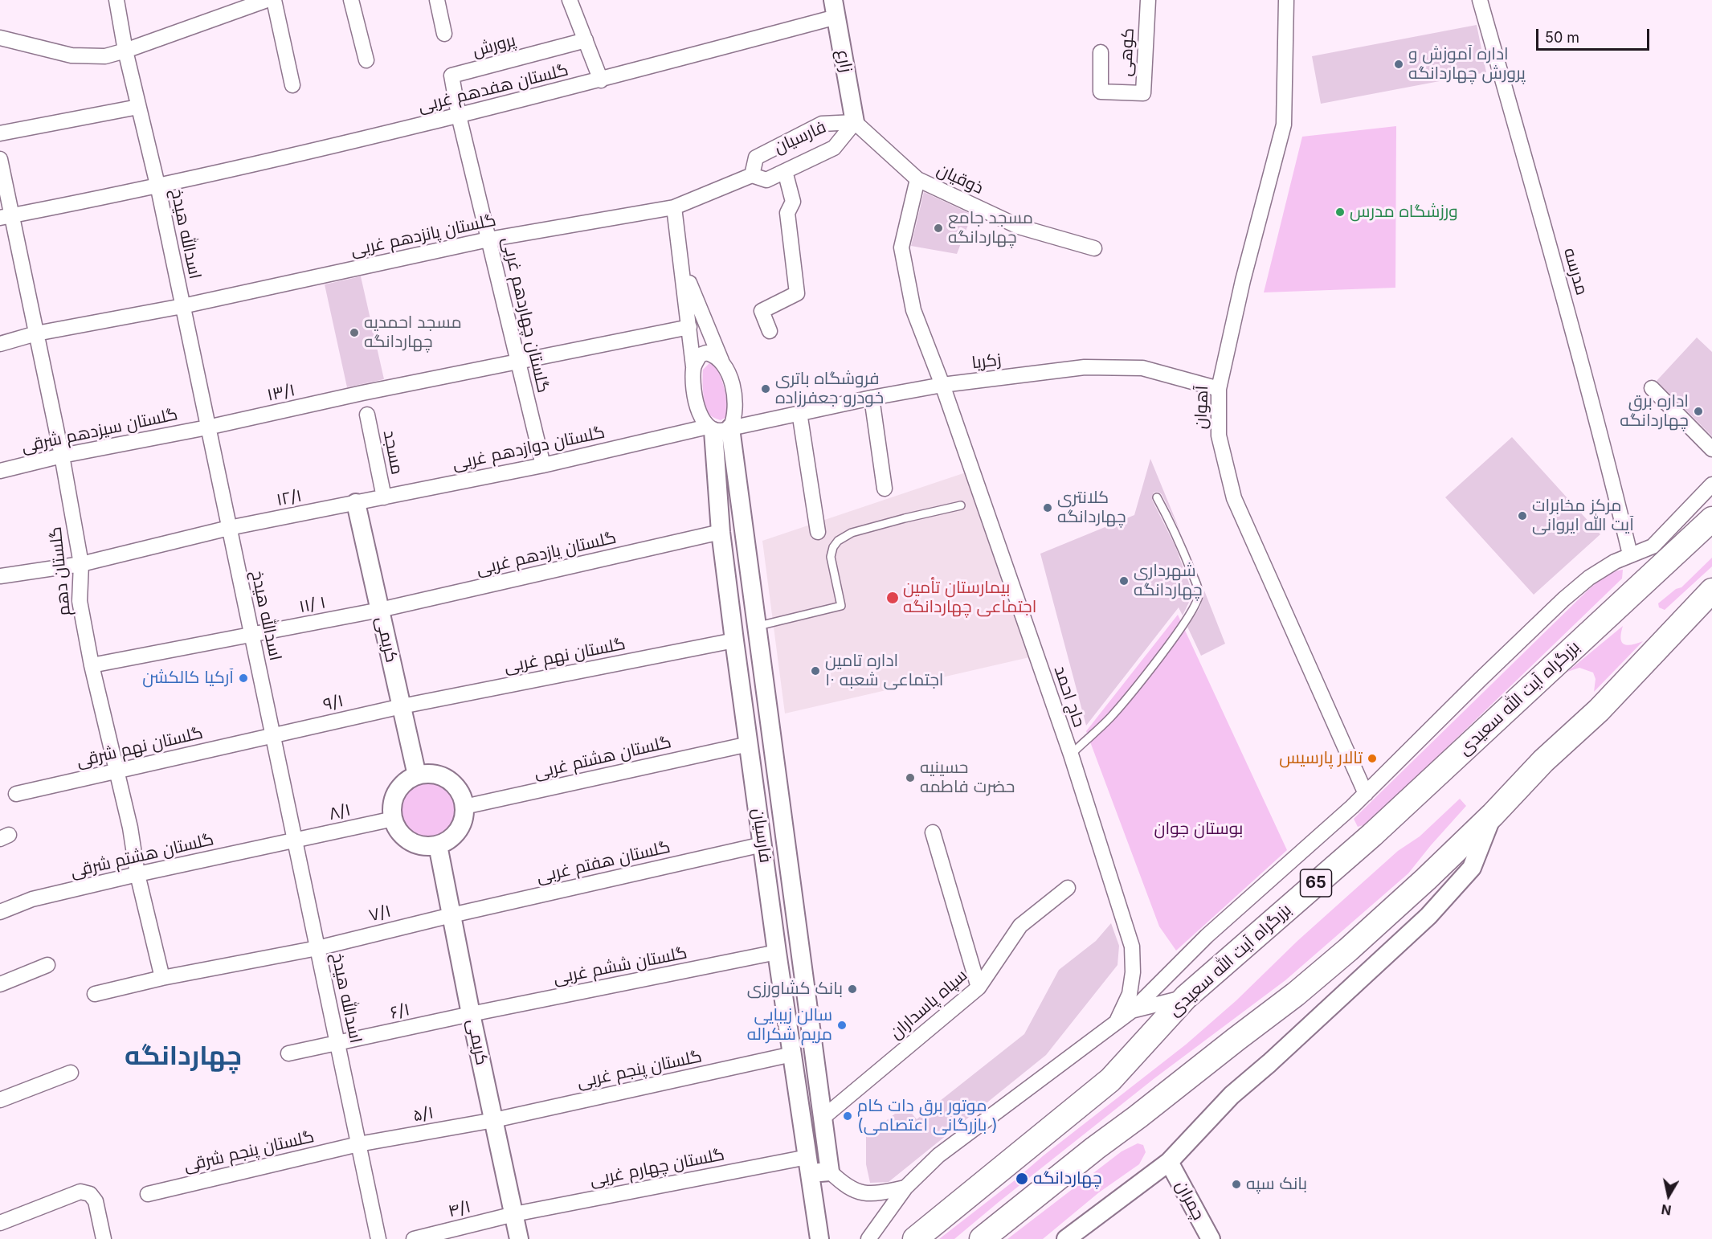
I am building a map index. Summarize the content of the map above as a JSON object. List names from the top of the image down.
{
  "streets": {
    "highway": ["بزرگراه آیت الله سعیدی", "65"],
    "street": [
      "پرورش",
      "کوهی",
      "زارع",
      "گلستان هفدهم غربی",
      "فارسیان",
      "ذوقیان",
      "اسدالله هیدخ",
      "گلستان پانزدهم غربی",
      "مدرسه",
      "گلستان چهاردهم غربی",
      "زکریا",
      "۱۳/۱",
      "آهوان",
      "گلستان سیزدهم شرقی",
      "گلستان دوازدهم غربی",
      "مسجد",
      "۱۲/۱",
      "گلستان یازدهم غربی",
      "گلستان دهم",
      "۱۱/ ۱",
      "کریمی",
      "گلستان نهم غربی",
      "حاج احمد",
      "۹/۱",
      "گلستان نهم شرقی",
      "گلستان هشتم غربی",
      "۸/۱",
      "گلستان هشتم شرقی",
      "گلستان هفتم غربی",
      "۷/۱",
      "گلستان ششم غربی",
      "سپاه پاسداران",
      "۶/۱",
      "گلستان پنجم غربی",
      "۵/۱",
      "گلستان پنجم شرقی",
      "گلستان چهارم غربی",
      "چمران",
      "۴/۱"
    ]
  },
  "crossings": [
    ["پرورش", "گلستان هفدهم غربی"],
    ["پرورش", "گلستان چهاردهم غربی"],
    ["زارع", "گلستان هفدهم غربی"],
    ["زارع", "فارسیان"],
    ["زارع", "ذوقیان"],
    ["گلستان هفدهم غربی", "اسدالله هیدخ"],
    ["گلستان هفدهم غربی", "گلستان چهاردهم غربی"],
    ["گلستان هفدهم غربی", "گلستان دهم"],
    ["فارسیان", "ذوقیان"],
    ["فارسیان", "گلستان پانزدهم غربی"],
    ["فارسیان", "زکریا"],
    ["فارسیان", "گلستان دوازدهم غربی"],
    ["فارسیان", "گلستان یازدهم غربی"],
    ["فارسیان", "گلستان نهم غربی"],
    ["فارسیان", "گلستان هشتم غربی"],
    ["فارسیان", "گلستان هفتم غربی"],
    ["فارسیان", "گلستان ششم غربی"],
    ["فارسیان", "سپاه پاسداران"],
    ["فارسیان", "گلستان پنجم غربی"],
    ["فارسیان", "گلستان چهارم غربی"],
    ["ذوقیان", "حاج احمد"],
    ["اسدالله هیدخ", "گلستان پانزدهم غربی"],
    ["اسدالله هیدخ", "۱۳/۱"],
    ["اسدالله هیدخ", "گلستان سیزدهم شرقی"],
    ["اسدالله هیدخ", "۱۲/۱"],
    ["اسدالله هیدخ", "۱۱/ ۱"],
    ["اسدالله هیدخ", "۹/۱"],
    ["اسدالله هیدخ", "گلستان نهم شرقی"],
    ["اسدالله هیدخ", "۸/۱"],
    ["اسدالله هیدخ", "گلستان هشتم شرقی"],
    ["اسدالله هیدخ", "۷/۱"],
    ["اسدالله هیدخ", "۶/۱"],
    ["اسدالله هیدخ", "۵/۱"],
    ["اسدالله هیدخ", "گلستان پنجم شرقی"],
    ["گلستان پانزدهم غربی", "گلستان چهاردهم غربی"],
    ["گلستان پانزدهم غربی", "گلستان دهم"],
    ["گلستان چهاردهم غربی", "۱۳/۱"],
    ["گلستان چهاردهم غربی", "گلستان دوازدهم غربی"],
    ["زکریا", "آهوان"],
    ["زکریا", "گلستان دوازدهم غربی"],
    ["زکریا", "حاج احمد"],
    ["۱۳/۱", "گلستان سیزدهم شرقی"],
    ["گلستان سیزدهم شرقی", "گلستان دهم"],
    ["گلستان دوازدهم غربی", "مسجد"],
    ["گلستان دوازدهم غربی", "۱۲/۱"],
    ["گلستان دوازدهم غربی", "کریمی"],
    ["۱۲/۱", "گلستان دهم"],
    ["۱۲/۱", "کریمی"],
    ["گلستان یازدهم غربی", "۱۱/ ۱"],
    ["گلستان یازدهم غربی", "کریمی"],
    ["گلستان دهم", "۱۱/ ۱"],
    ["گلستان دهم", "گلستان نهم شرقی"],
    ["گلستان دهم", "گلستان هشتم شرقی"],
    ["گلستان دهم", "۷/۱"],
    ["۱۱/ ۱", "کریمی"],
    ["کریمی", "گلستان نهم غربی"],
    ["کریمی", "۹/۱"],
    ["کریمی", "گلستان هشتم غربی"],
    ["کریمی", "۸/۱"],
    ["کریمی", "گلستان هفتم غربی"],
    ["کریمی", "۷/۱"],
    ["کریمی", "گلستان ششم غربی"],
    ["کریمی", "۶/۱"],
    ["کریمی", "گلستان پنجم غربی"],
    ["کریمی", "۵/۱"],
    ["کریمی", "گلستان چهارم غربی"],
    ["کریمی", "۴/۱"],
    ["گلستان نهم غربی", "۹/۱"],
    ["۹/۱", "گلستان نهم شرقی"],
    ["گلستان هشتم غربی", "۸/۱"],
    ["۸/۱", "گلستان هشتم شرقی"],
    ["گلستان هفتم غربی", "۷/۱"],
    ["گلستان ششم غربی", "۶/۱"],
    ["گلستان پنجم غربی", "۵/۱"],
    ["۵/۱", "گلستان پنجم شرقی"],
    ["گلستان چهارم غربی", "۴/۱"]
  ],
  "districts": ["چهاردانگه"],
  "parks": ["بوستان جوان"],
  "places": [
    "اداره آموزش و پرورش چهاردانگه",
    "ورزشگاه مدرس",
    "مسجد جامع چهاردانگه",
    "مسجد احمدیه چهاردانگه",
    "فروشگاه باتری خودرو جعفرزاده",
    "اداره برق چهاردانگه",
    "کلانتری چهاردانگه",
    "مرکز مخابرات آیت الله ایروانی",
    "شهرداری چهاردانگه",
    "بیمارستان تأمین اجتماعی چهاردانگه",
    "اداره تامین اجتماعی شعبه ۱۰",
    "آرکیا کالکشن",
    "تالار پارسیس",
    "حسینیه حضرت فاطمه",
    "بانک کشاورزی",
    "سالن زیبایی مریم شکراله",
    "موتور برق دات کام (بازرگانی اعتصامی )",
    "چهاردانگه",
    "بانک سپه"
  ],
  "scale_bar": "50 m",
  "north": "bottom"
}
